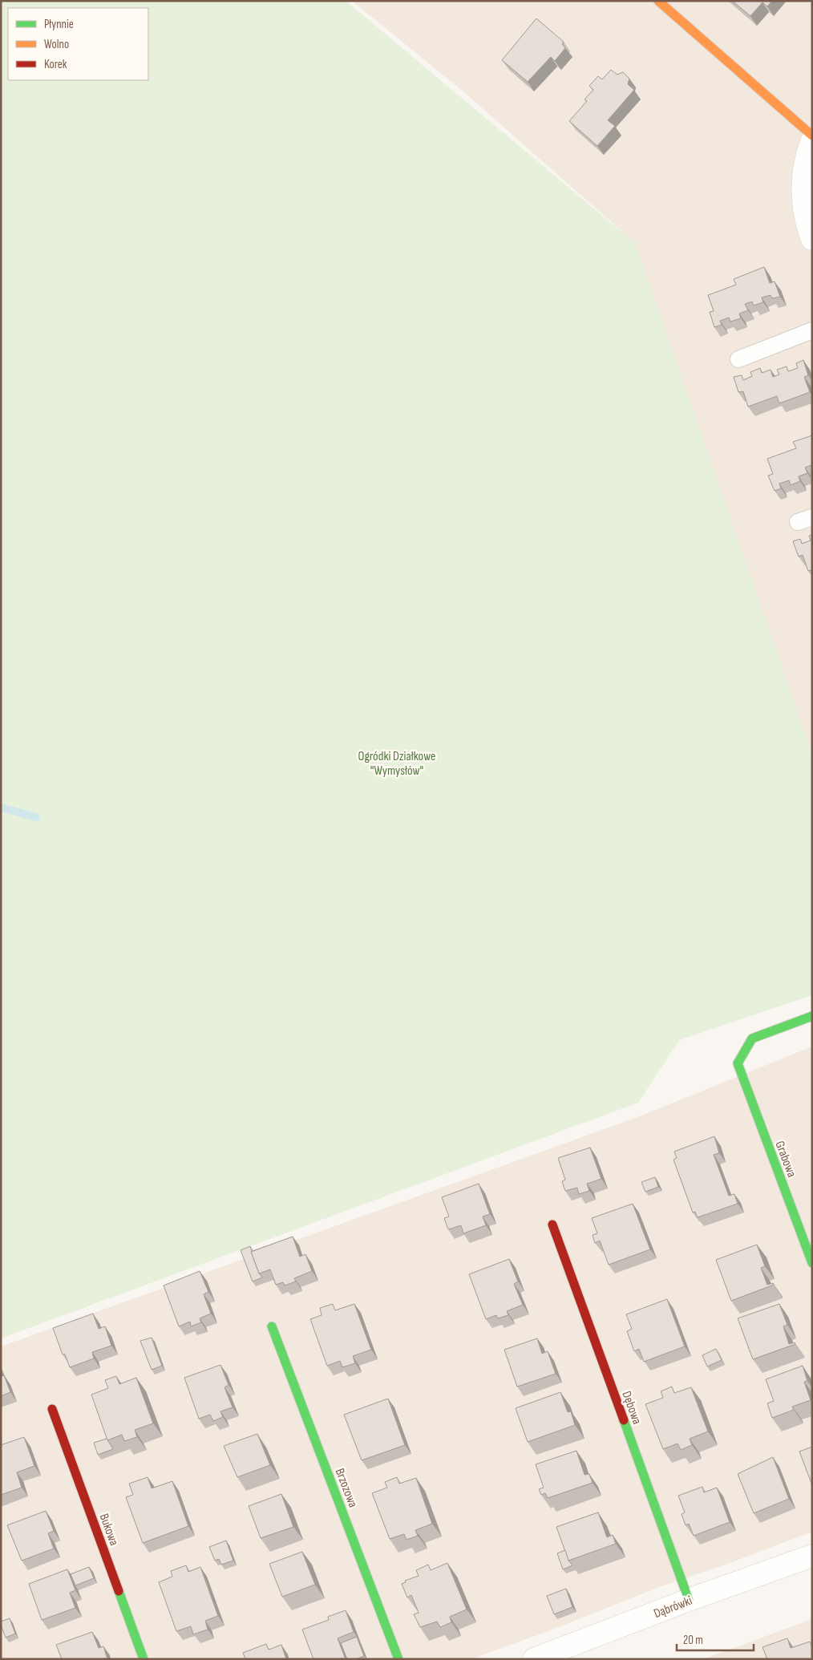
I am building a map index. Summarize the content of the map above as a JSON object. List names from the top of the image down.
{
  "streets": {
    "street": [
      "Grabowa",
      "Dębowa",
      "Brzozowa",
      "Bukowa",
      "Dąbrówki"
    ]
  },
  "crossings": [
    ["Dębowa", "Dąbrówki"]
  ],
  "parks": ["Ogródki Działkowe \"Wymysłów\""],
  "legend": ["Płynnie", "Wolno", "Korek"],
  "scale_bar": "20 m"
}
